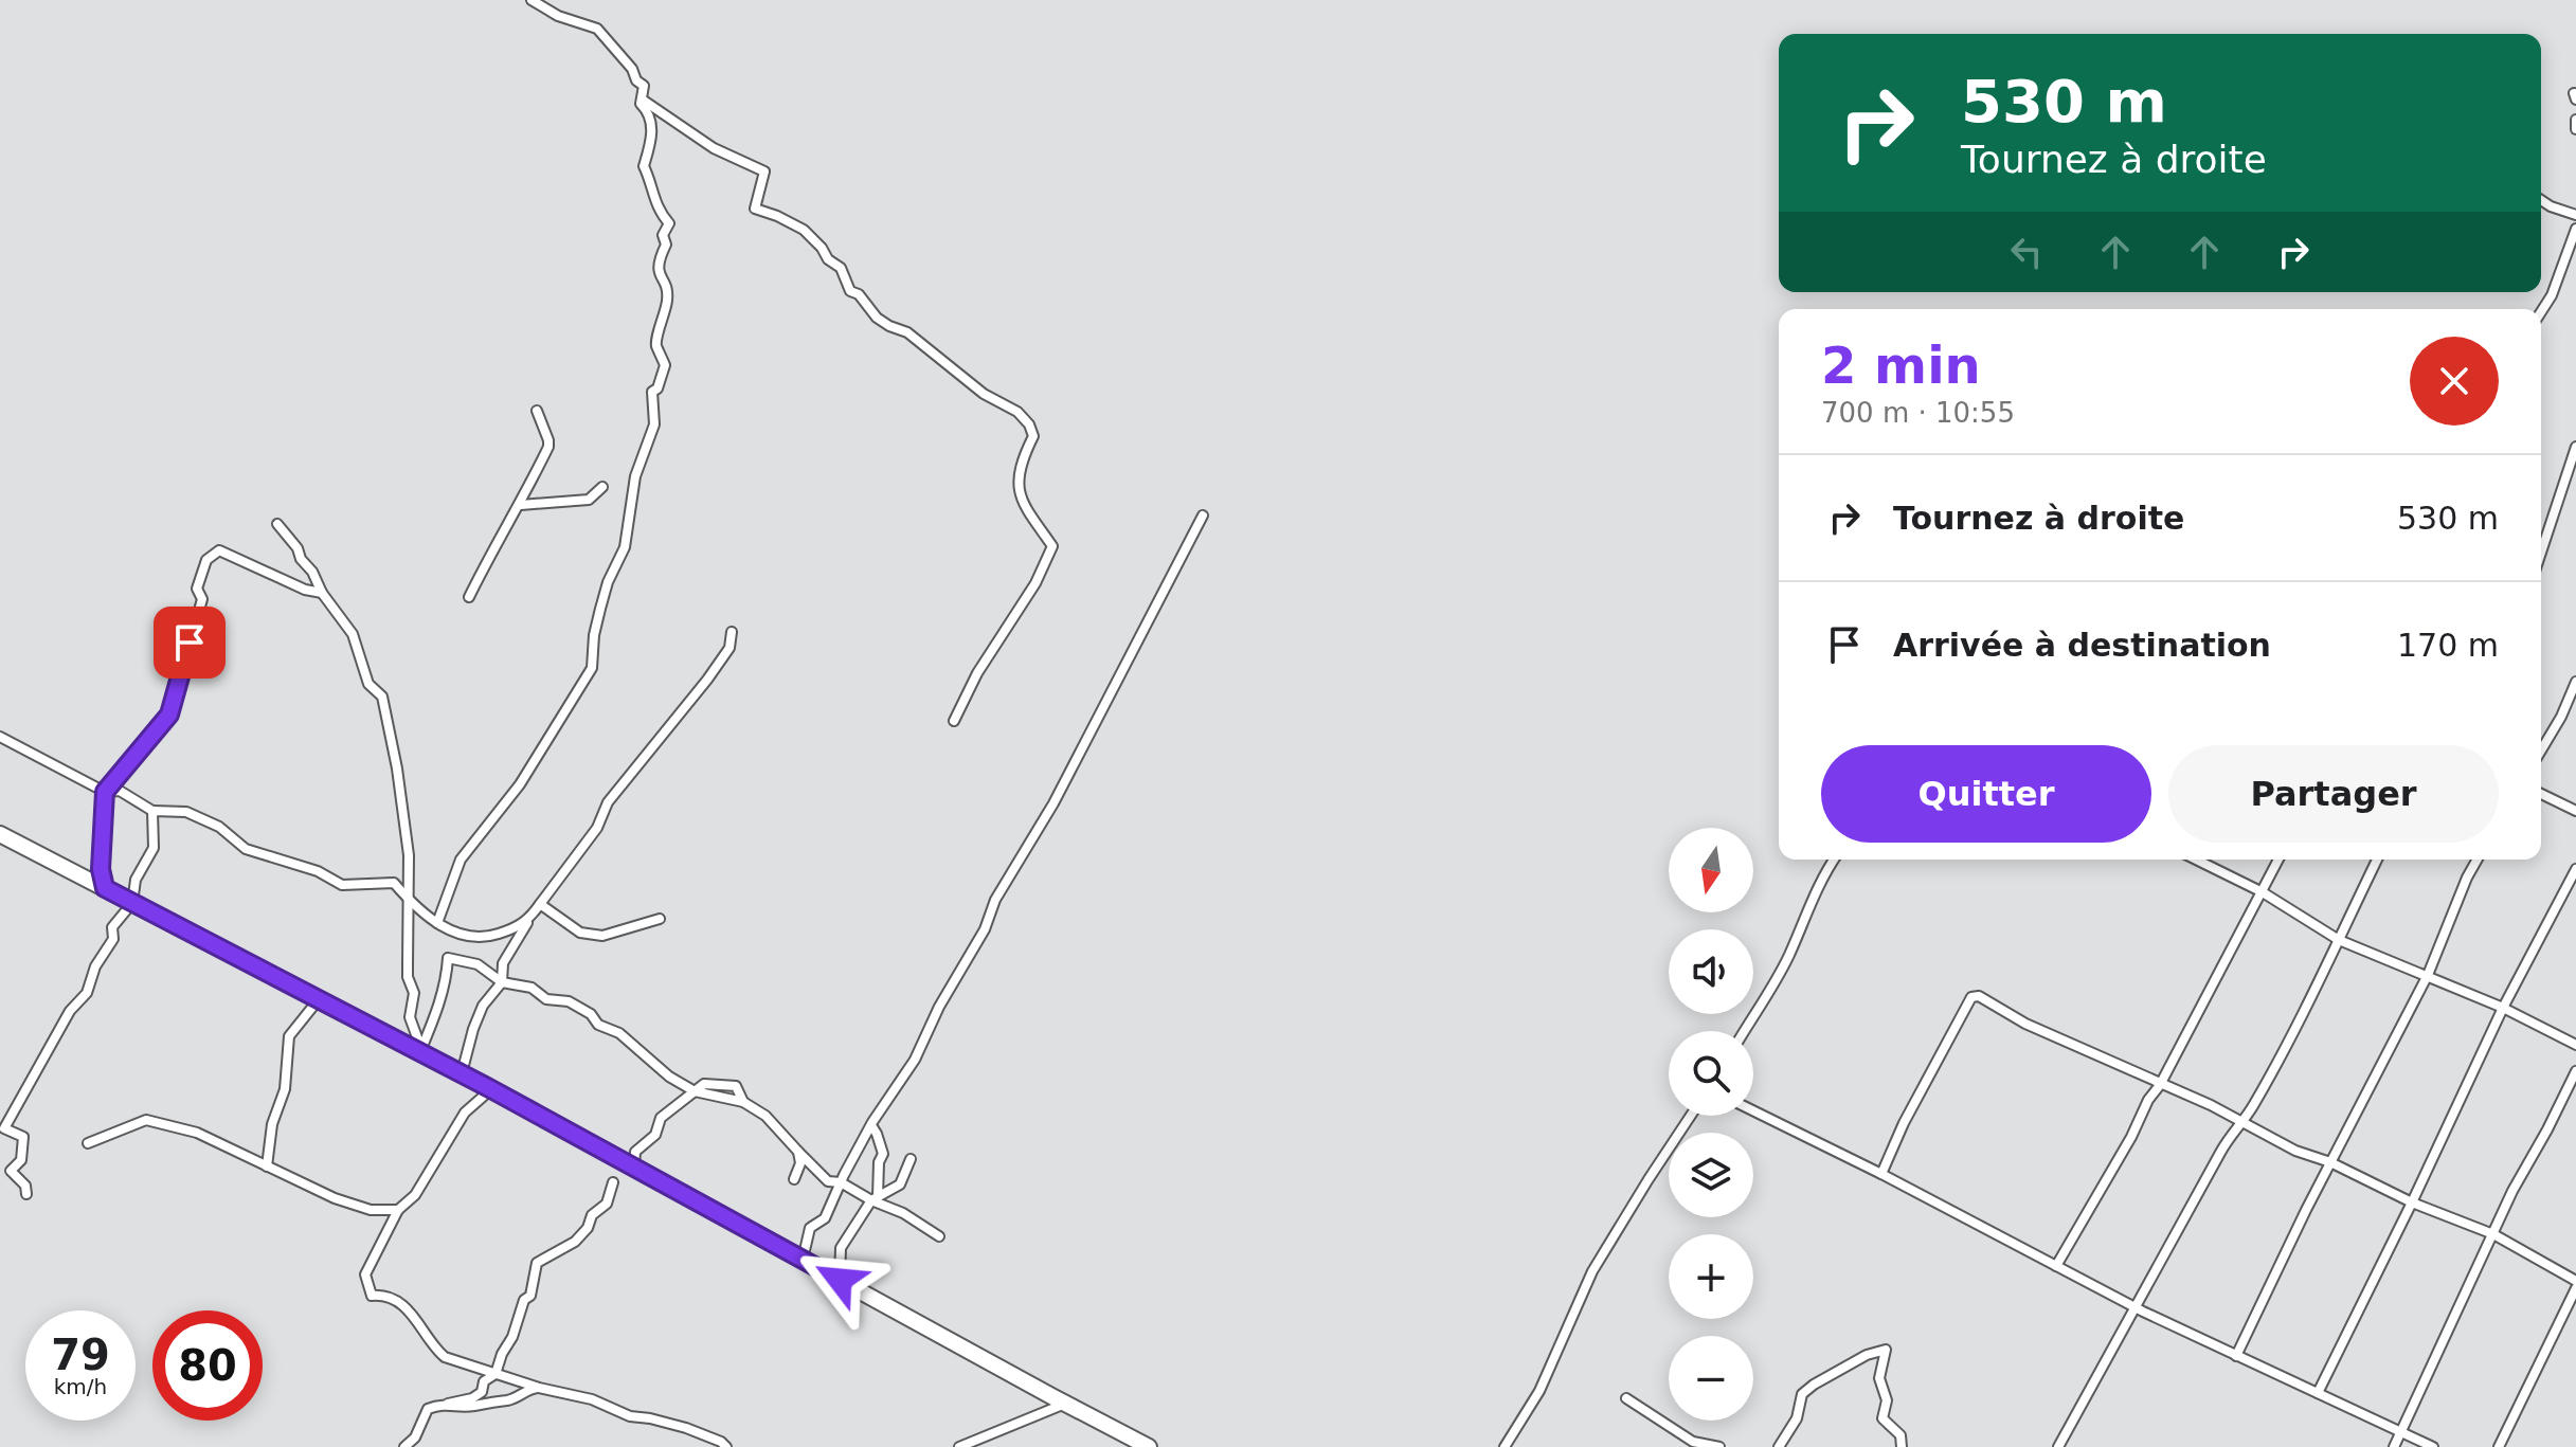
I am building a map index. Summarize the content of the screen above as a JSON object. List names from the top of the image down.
{
  "north": "bottom",
  "page": {
    "turn": ["530 m", "Tournez à droite"],
    "heading": ["2 min", "700 m · 10:55"],
    "list": [
      {
        "name": "Tournez à droite",
        "value": "530 m"
      },
      {
        "name": "Arrivée à destination",
        "value": "170 m"
      }
    ],
    "buttons": ["Quitter", "Partager"],
    "map_buttons": ["+", "−"],
    "speed": "79 km/h",
    "limit": "80"
  }
}
